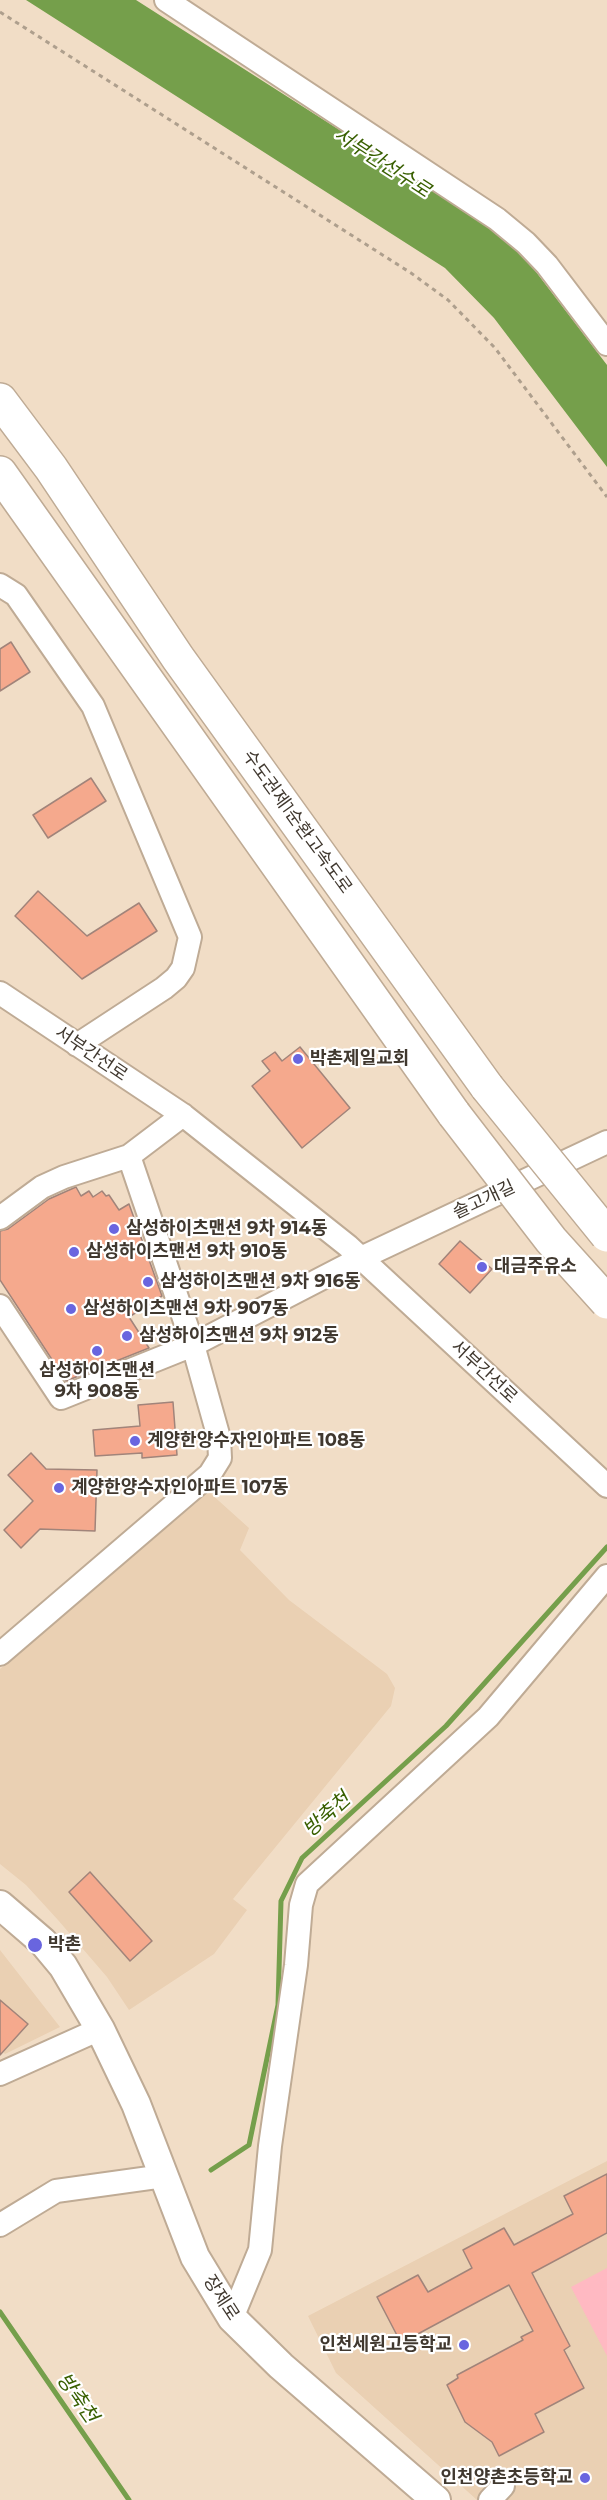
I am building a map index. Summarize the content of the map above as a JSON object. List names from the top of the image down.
{
  "streets": {
    "highway": ["수도권제1순환고속도로"],
    "main road": ["장제로"],
    "street": ["서부간선로", "솔고개길"]
  },
  "crossings": [
    ["서부간선로", "솔고개길"]
  ],
  "water": ["서부간선수로", "방축천"],
  "places": [
    "박촌제일교회",
    "삼성하이츠맨션 9차 914동",
    "삼성하이츠맨션 9차 910동",
    "대금주유소",
    "삼성하이츠맨션 9차 916동",
    "삼성하이츠맨션 9차 907동",
    "삼성하이츠맨션 9차 912동",
    "삼성하이츠맨션 9차 908동",
    "계양한양수자인아파트 108동",
    "계양한양수자인아파트 107동",
    "박촌",
    "인천세원고등학교",
    "인천양촌초등학교"
  ]
}
